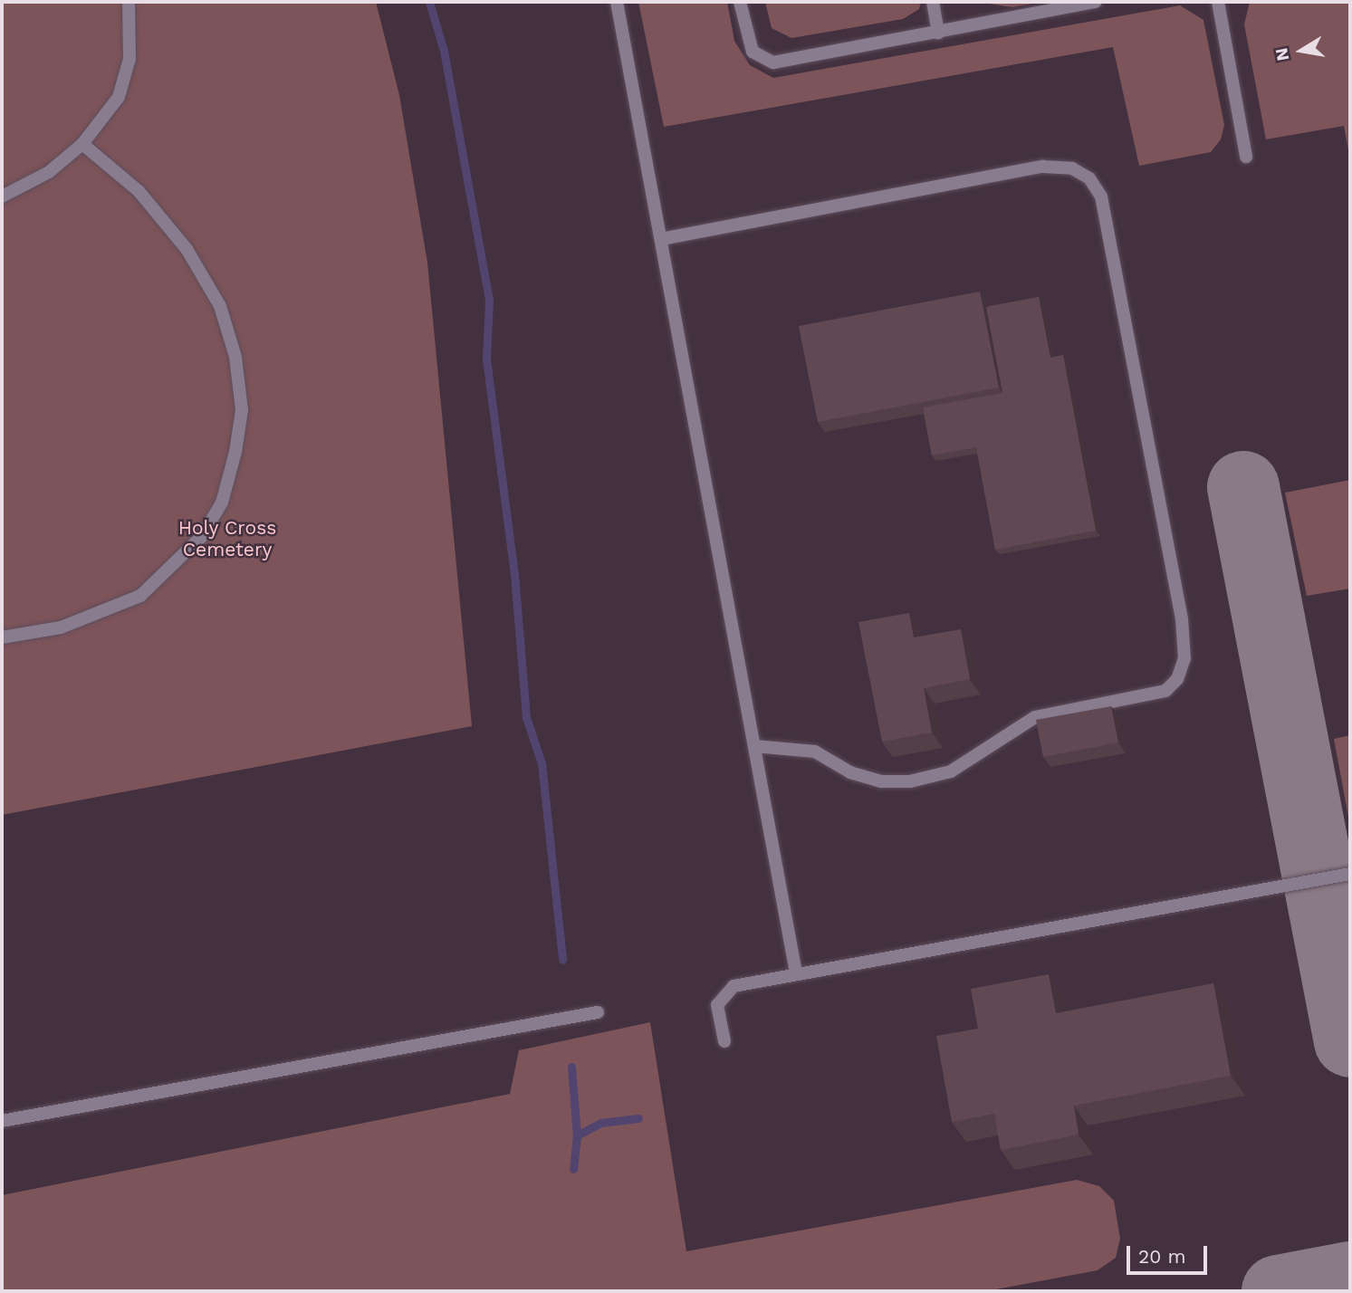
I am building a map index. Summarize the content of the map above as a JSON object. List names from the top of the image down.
{
  "parks": ["Holy Cross Cemetery"],
  "scale_bar": "20 m",
  "north": "left"
}
